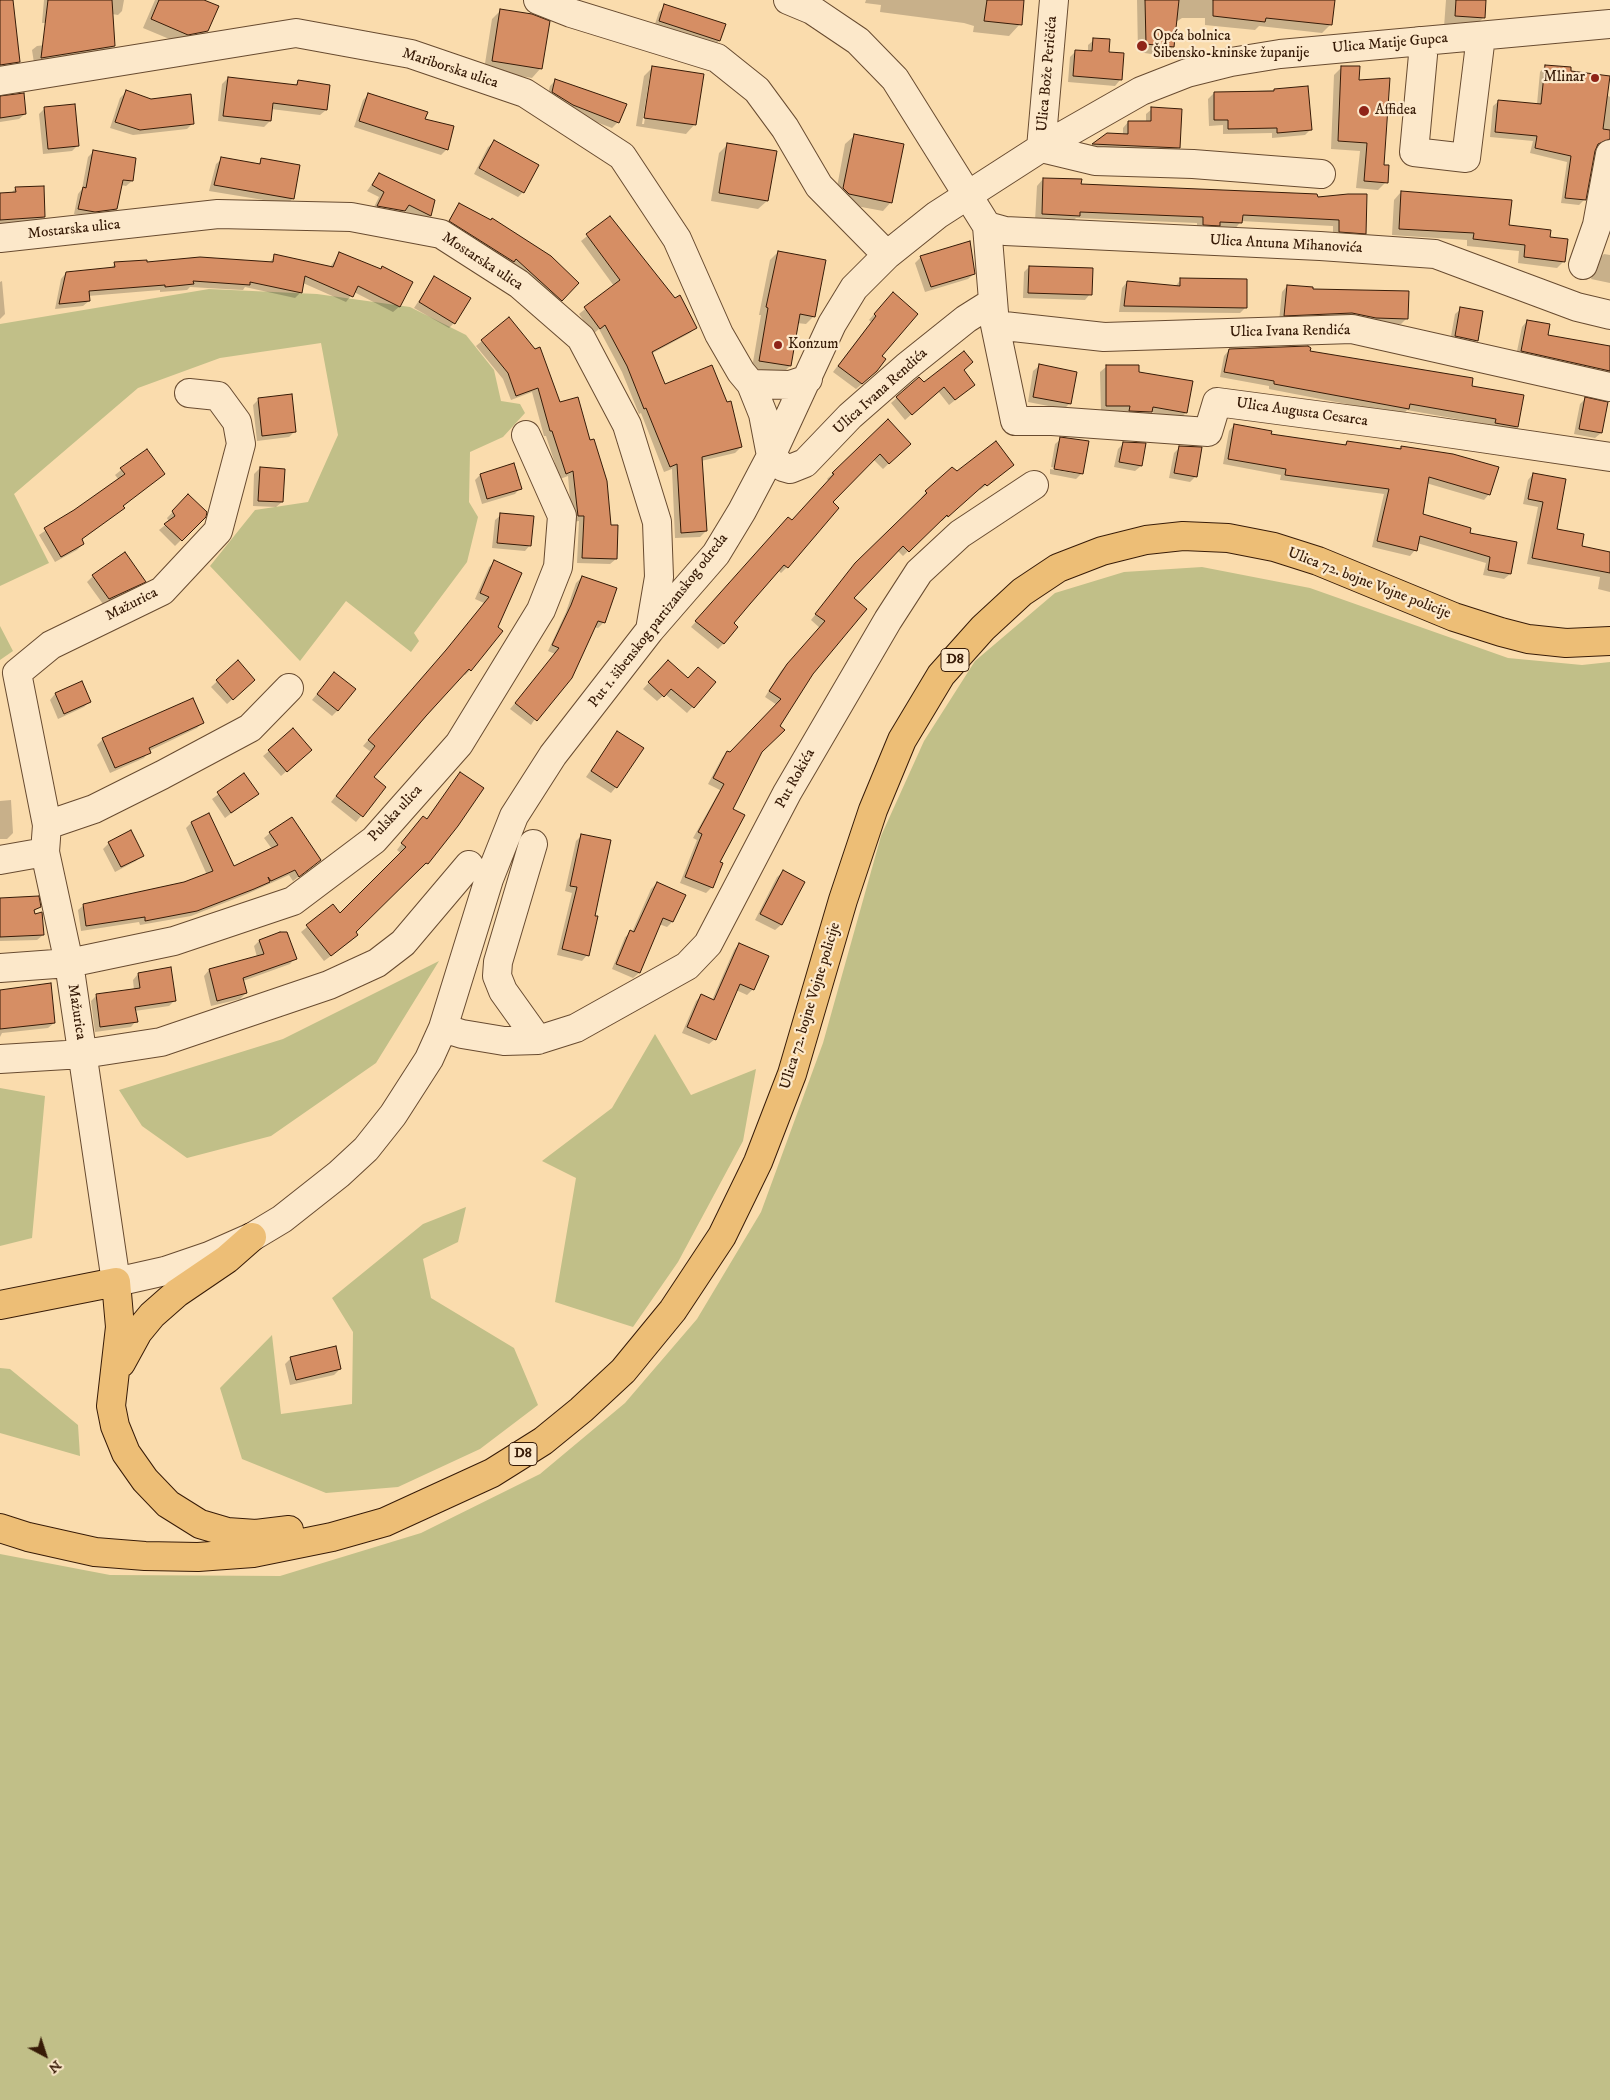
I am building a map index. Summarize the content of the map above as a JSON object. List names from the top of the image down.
{
  "streets": {
    "main road": ["Ulica 72. bojne Vojne policije", "D8"],
    "street": [
      "Ulica Matije Gupca",
      "Mariborska ulica",
      "Ulica Bože Peričića",
      "Mostarska ulica",
      "Ulica Antuna Mihanovića",
      "Ulica Ivana Rendića",
      "Ulica Augusta Cesarca",
      "Mažurica",
      "Put 1. šibenskog partizanskog odreda",
      "Put Rokića",
      "Pulska ulica"
    ]
  },
  "crossings": [
    ["Ulica Matije Gupca", "Ulica Bože Peričića"],
    ["Ulica Matije Gupca", "Put 1. šibenskog partizanskog odreda"],
    ["Mariborska ulica", "Ulica Ivana Rendića"],
    ["Mariborska ulica", "Put 1. šibenskog partizanskog odreda"],
    ["Mostarska ulica", "Put 1. šibenskog partizanskog odreda"],
    ["Ulica Ivana Rendića", "Ulica Augusta Cesarca"],
    ["Ulica Ivana Rendića", "Put 1. šibenskog partizanskog odreda"],
    ["Mažurica", "Put 1. šibenskog partizanskog odreda"],
    ["Mažurica", "Pulska ulica"],
    ["Put 1. šibenskog partizanskog odreda", "Put Rokića"]
  ],
  "places": [
    "Opća bolnica Šibensko-kninske županije",
    "Mlinar",
    "Affidea",
    "Konzum"
  ],
  "north": "bottom right"
}
